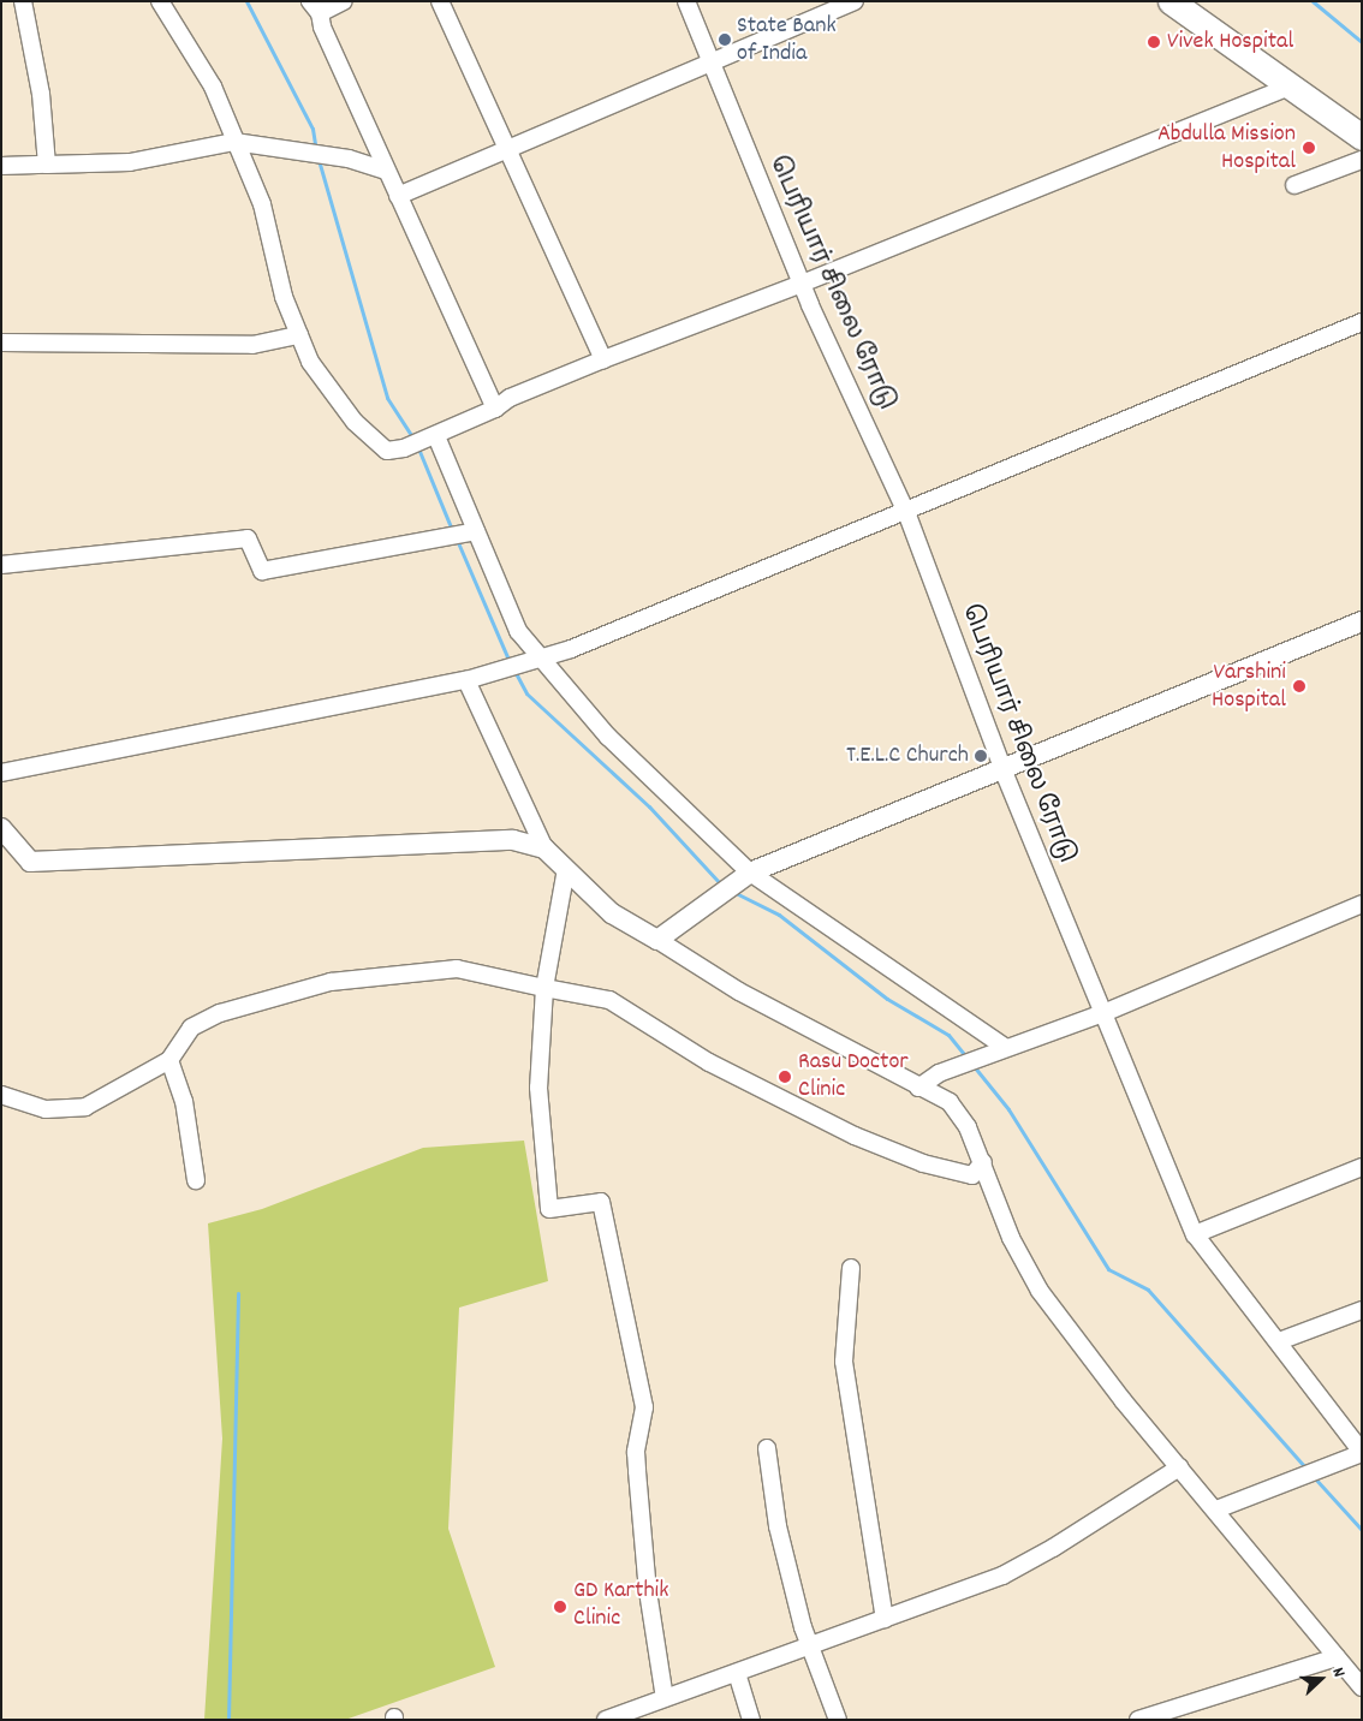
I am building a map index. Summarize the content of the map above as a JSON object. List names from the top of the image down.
{
  "streets": {
    "street": ["பெரியார் சிலை ரோடு"]
  },
  "places": [
    "State Bank of India",
    "Vivek Hospital",
    "Abdulla Mission Hospital",
    "Varshini Hospital",
    "T.E.L.C Church",
    "Rasu Doctor Clinic",
    "GD Karthik Clinic"
  ],
  "north": "right"
}
